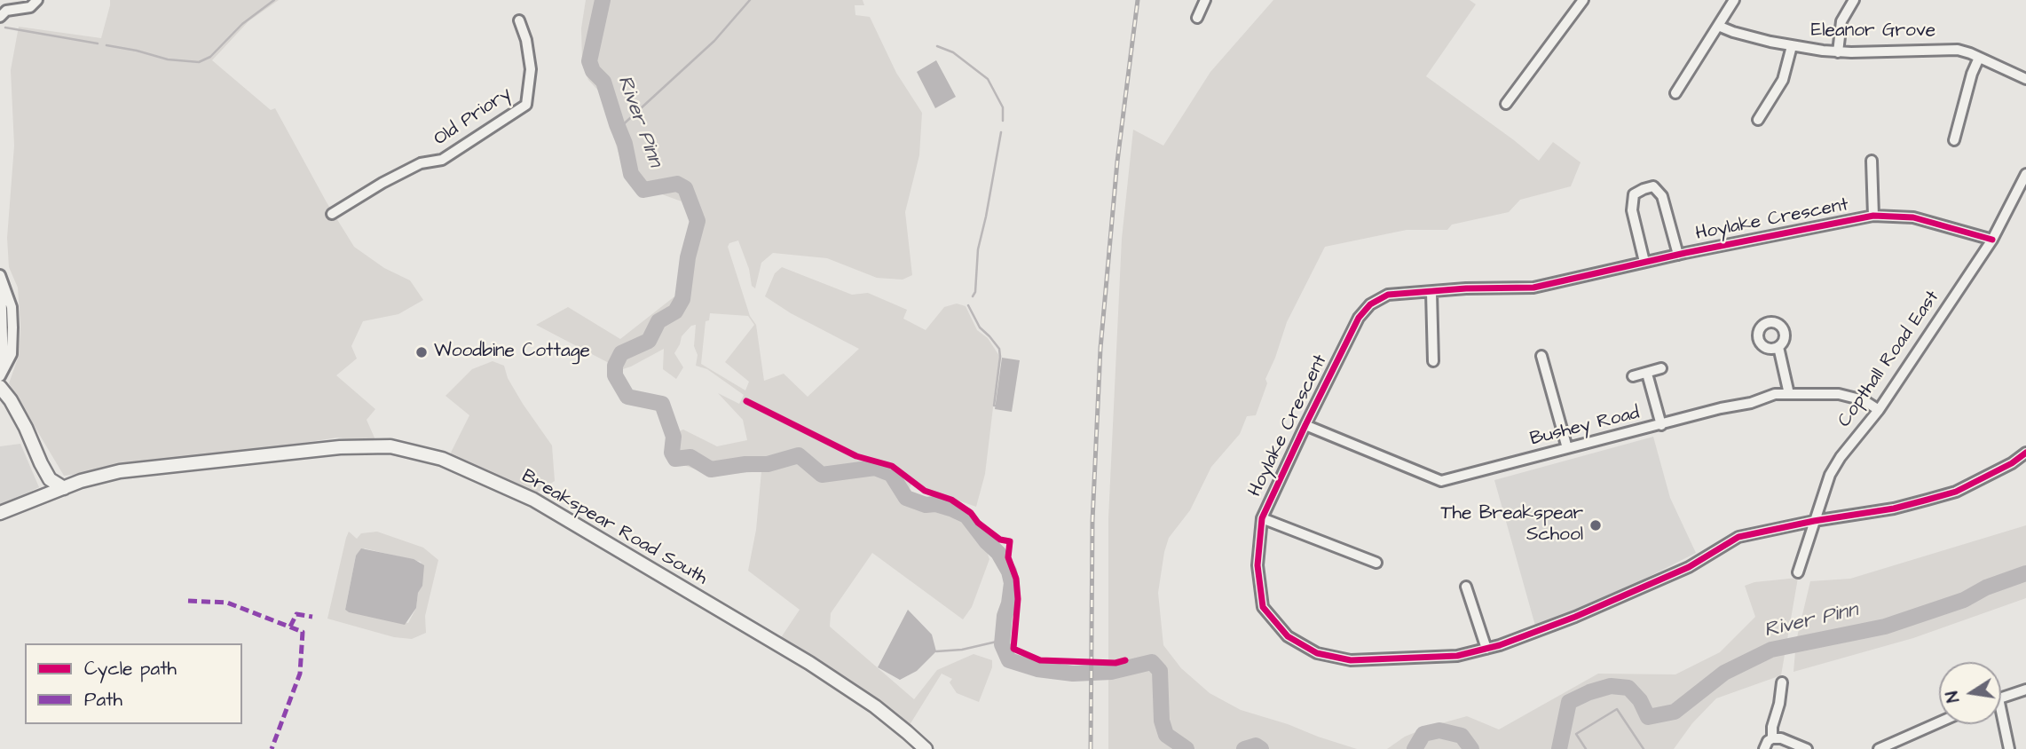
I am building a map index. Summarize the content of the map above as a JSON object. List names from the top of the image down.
{
  "streets": {
    "street": [
      "Eleanor Grove",
      "Old Priory",
      "Hoylake Crescent",
      "Copthall Road East",
      "Bushey Road",
      "Breakspear Road South"
    ]
  },
  "crossings": [
    ["Hoylake Crescent", "Copthall Road East"],
    ["Hoylake Crescent", "Bushey Road"],
    ["Copthall Road East", "Bushey Road"]
  ],
  "water": ["River Pinn"],
  "places": ["Woodbine Cottage", "The Breakspear School"],
  "legend": ["Cycle path", "Path"],
  "north": "left"
}
